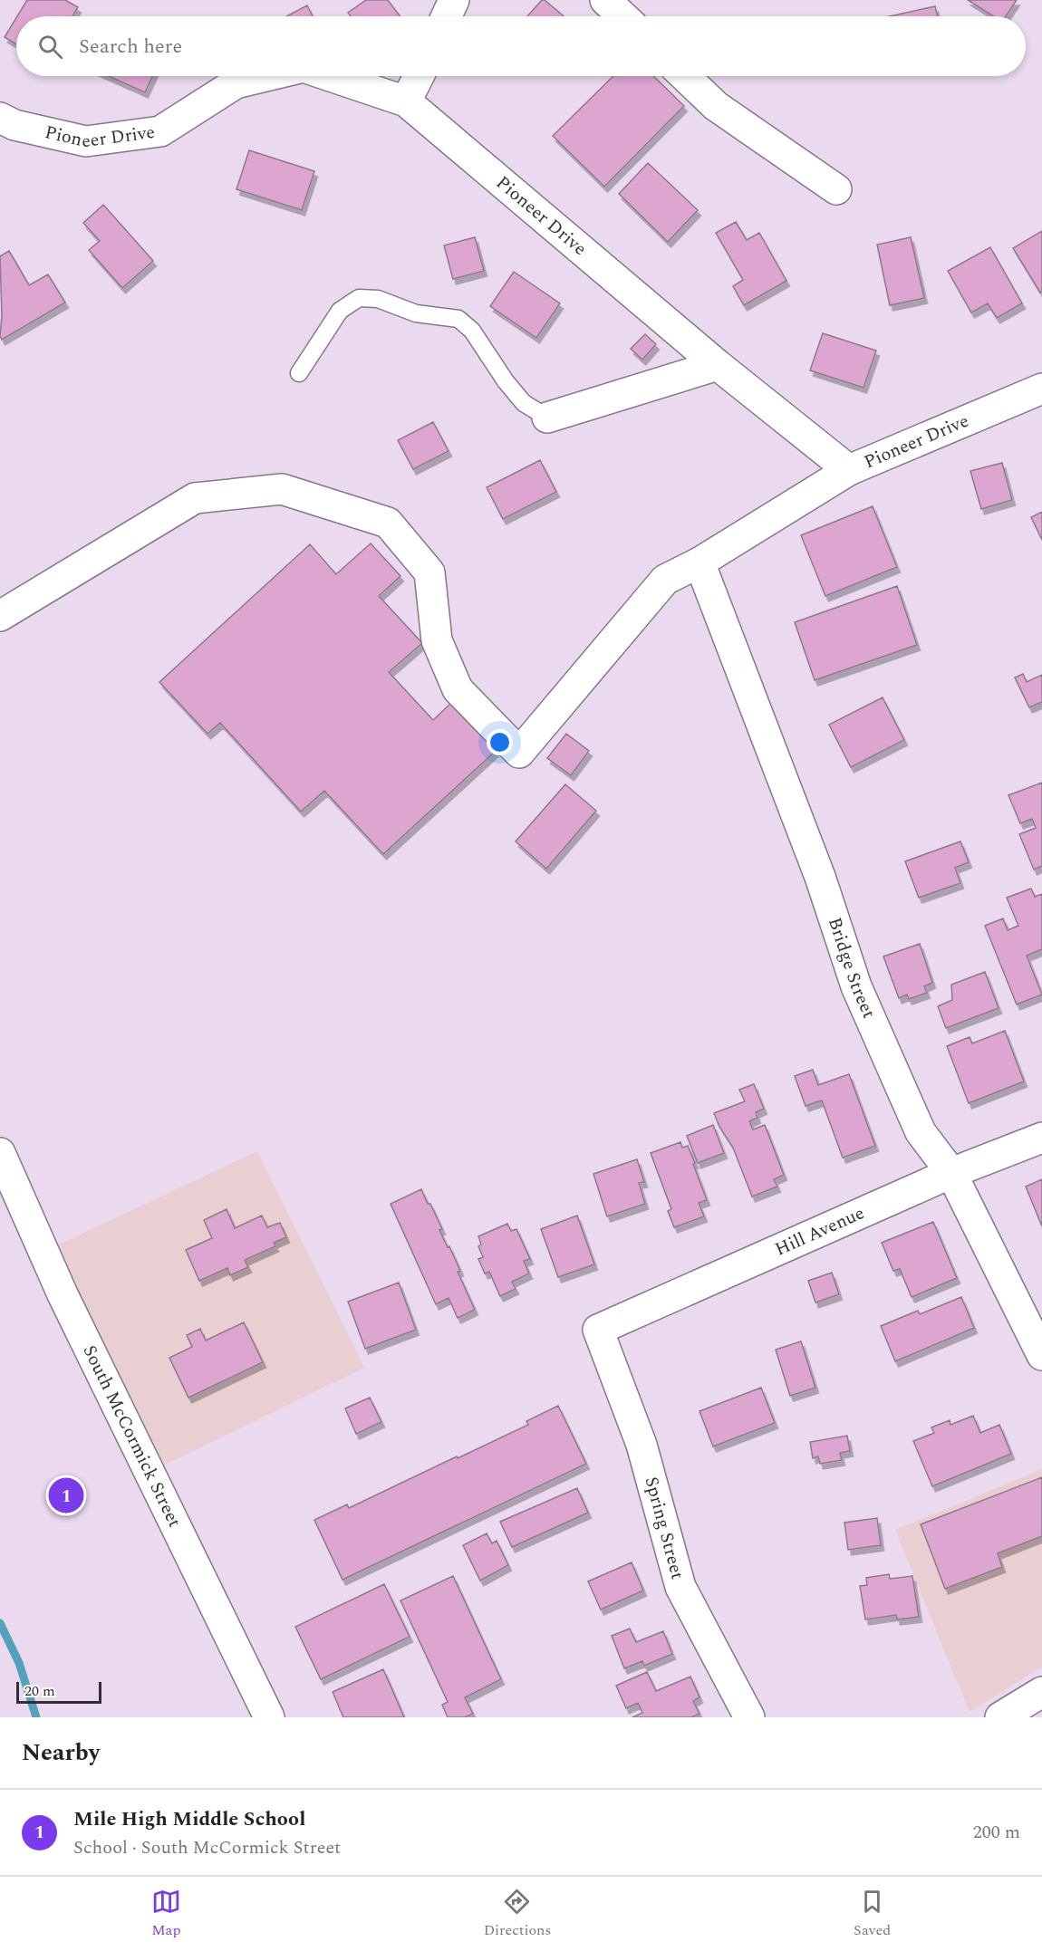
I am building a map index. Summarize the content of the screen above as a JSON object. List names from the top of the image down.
{
  "streets": {
    "street": [
      "Pioneer Drive",
      "Bridge Street",
      "Hill Avenue",
      "South McCormick Street",
      "Spring Street"
    ]
  },
  "crossings": [
    ["Bridge Street", "Hill Avenue"],
    ["Hill Avenue", "Spring Street"]
  ],
  "scale_bar": "20 m",
  "page": {
    "search": "Search here",
    "pins": "1",
    "scale": "20 m",
    "heading": "Nearby",
    "list": [
      {
        "mark": "1",
        "name": "Mile High Middle School",
        "note": "School · South McCormick Street",
        "value": "200 m"
      }
    ],
    "nav": ["Map", "Directions", "Saved"]
  }
}
